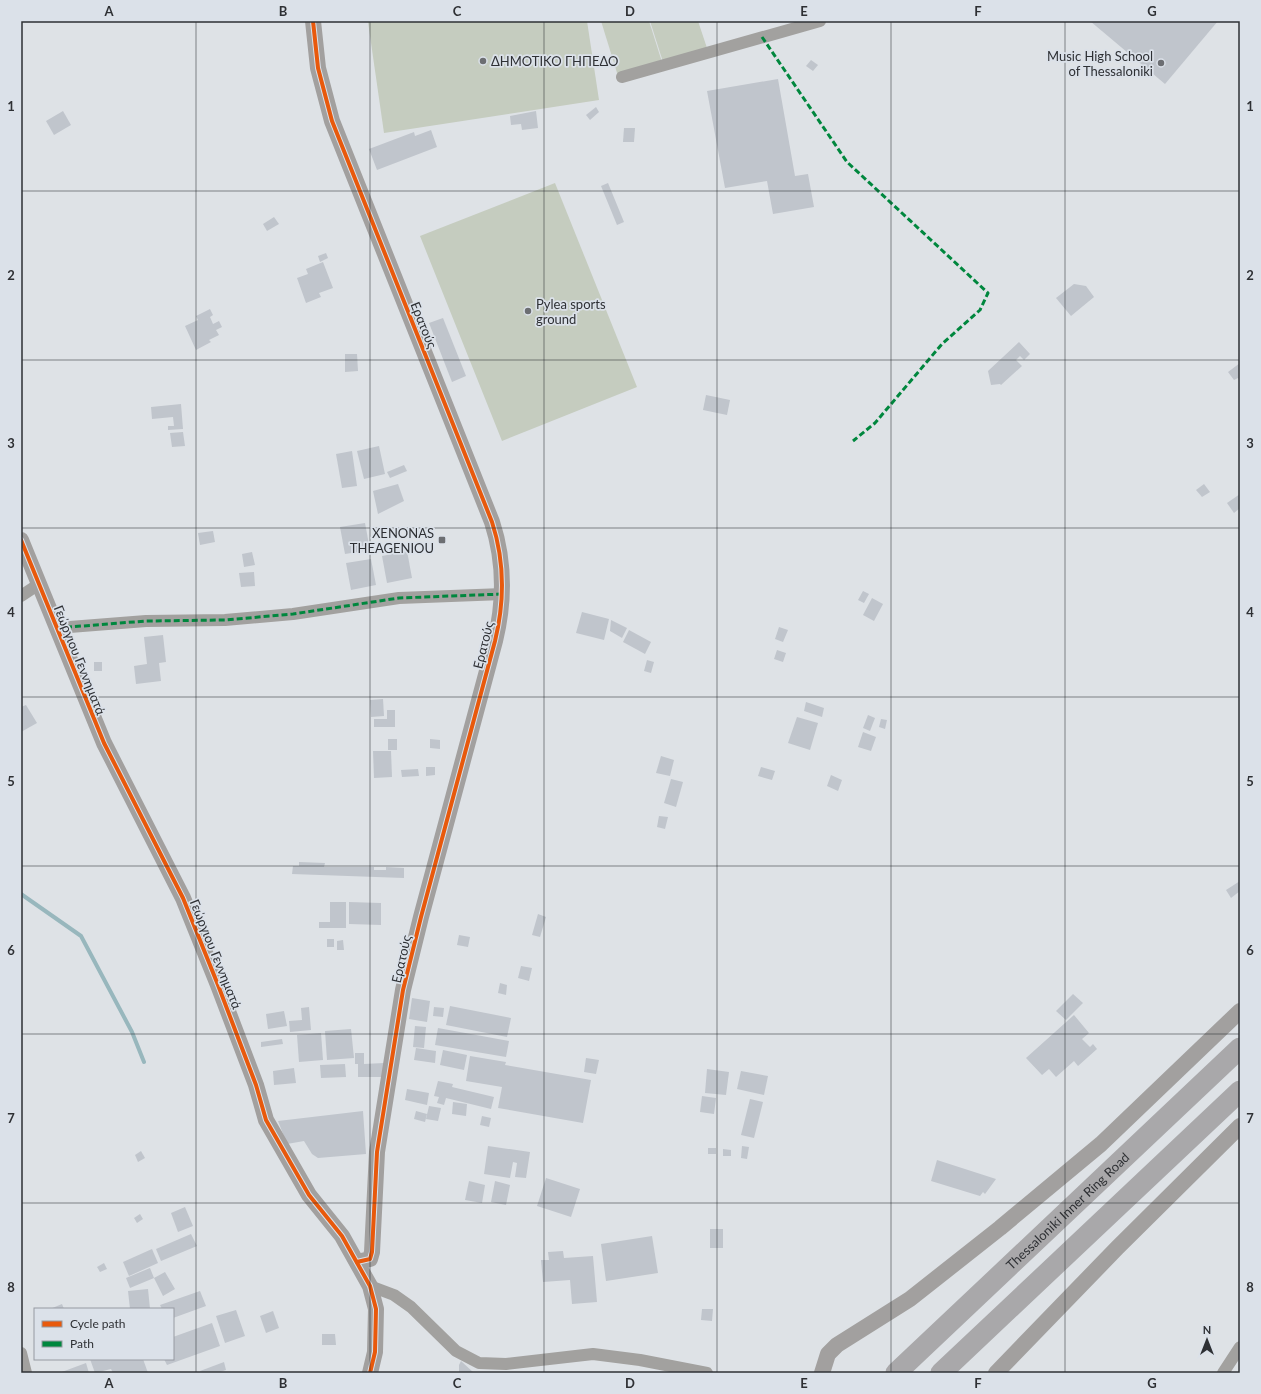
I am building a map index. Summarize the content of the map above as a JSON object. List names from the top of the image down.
{
  "streets": {
    "highway": ["Thessaloniki Inner Ring Road"],
    "street": ["Ερατούς", "Γεώργιου Γεννηματά"]
  },
  "crossings": [
    ["Ερατούς", "Γεώργιου Γεννηματά"]
  ],
  "places": {
    "other": ["ΔΗΜΟΤΙΚΟ ΓΗΠΕΔΟ", "Music High School of Thessaloniki", "Pylea sports ground"],
    "transit": ["XENONAS THEAGENIOU"]
  },
  "legend": ["Cycle path", "Path"],
  "north": "top",
  "grid": {
    "columns": [
      "A",
      "B",
      "C",
      "D",
      "E",
      "F",
      "G"
    ],
    "rows": [
      "1",
      "2",
      "3",
      "4",
      "5",
      "6",
      "7",
      "8"
    ]
  }
}
